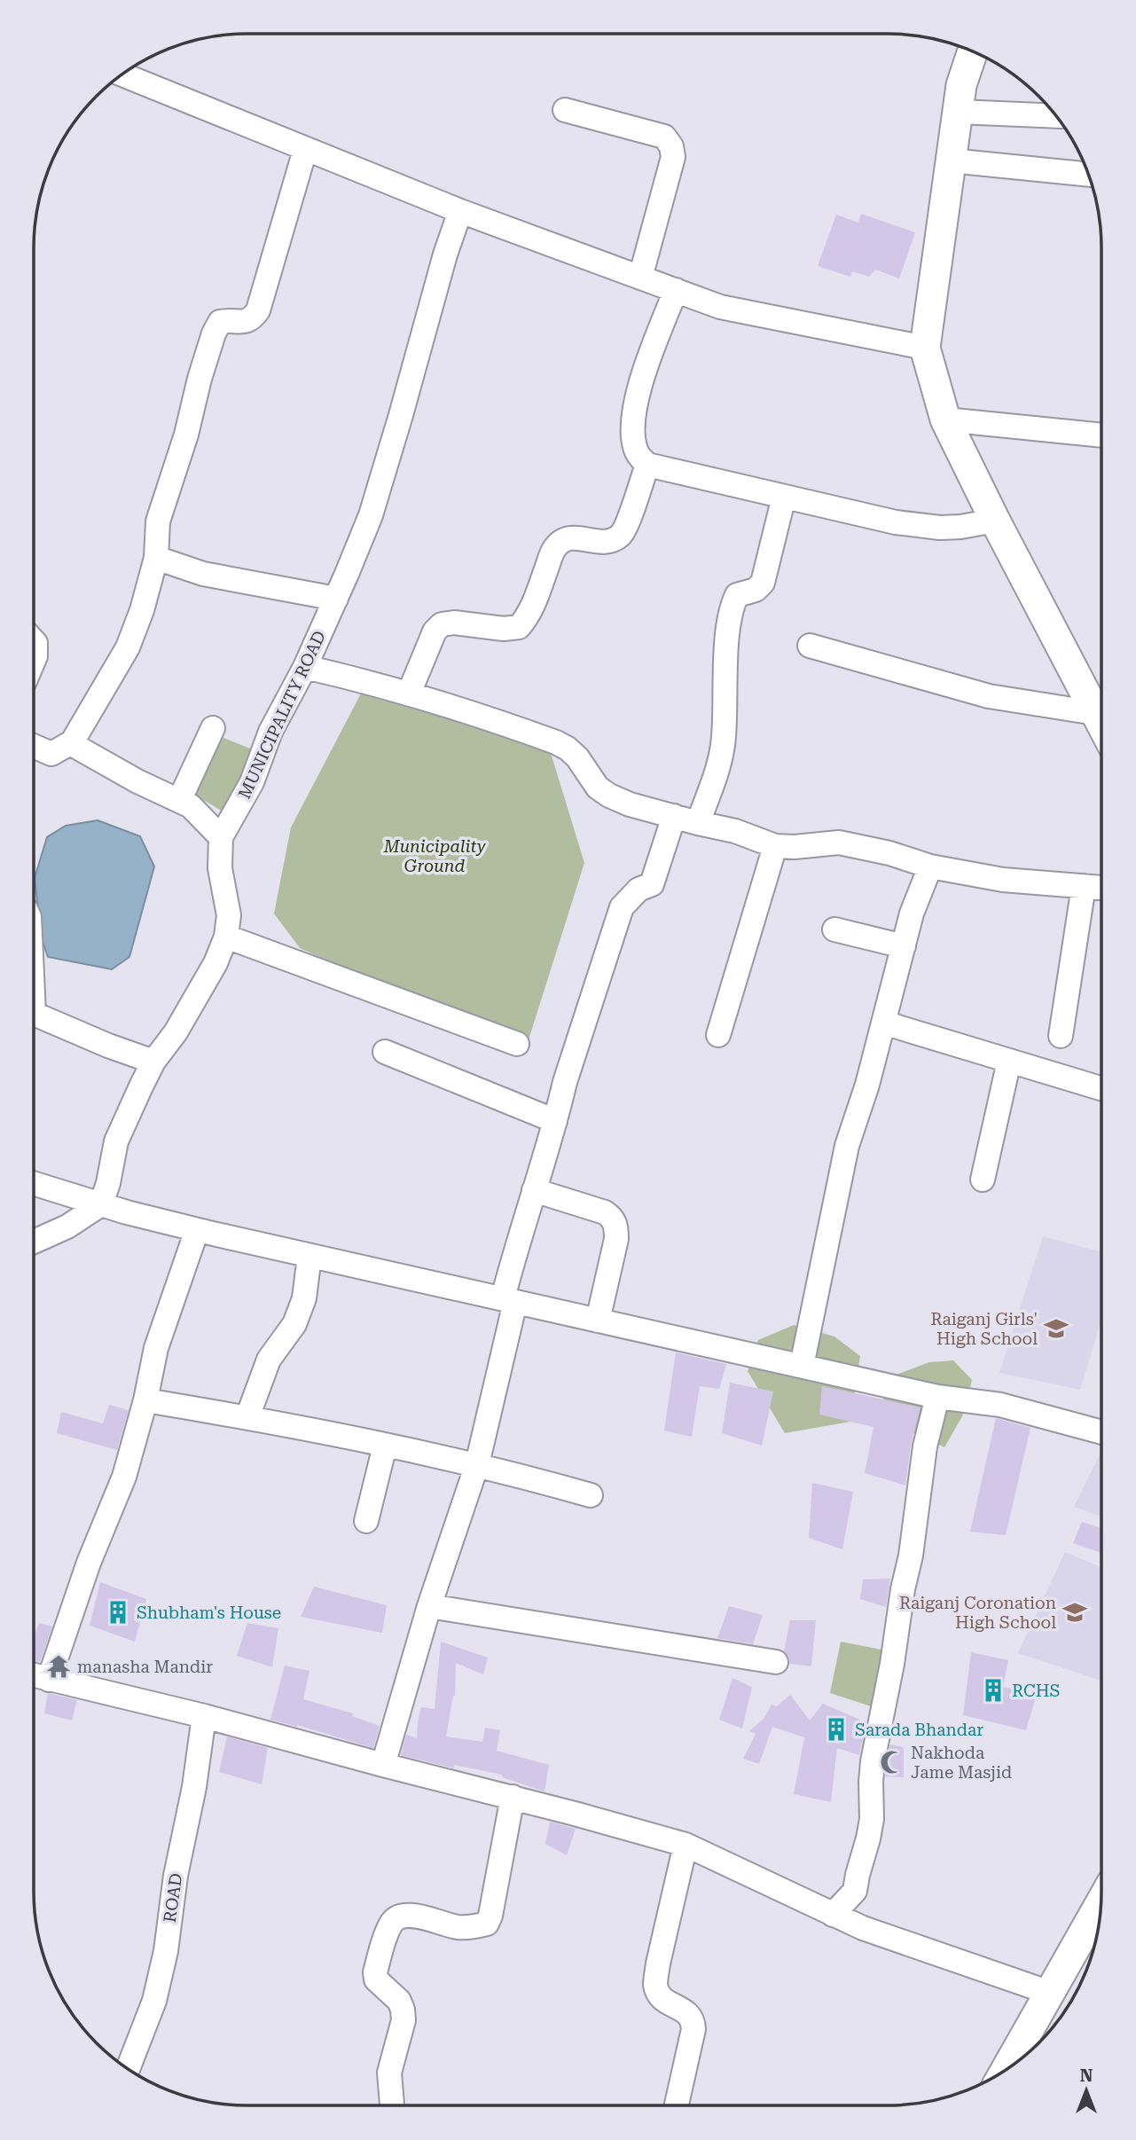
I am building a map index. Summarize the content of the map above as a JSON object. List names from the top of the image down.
{
  "streets": {
    "street": ["MUNICIPALITY ROAD", "ROAD"]
  },
  "parks": ["Municipality Ground"],
  "places": {
    "school or university": ["Raiganj Girls' High School", "Raiganj Coronation High School"],
    "building": ["Shubham's House", "RCHS", "Sarada Bhandar"],
    "temple": ["manasha Mandir"],
    "mosque": ["Nakhoda Jame Masjid"]
  },
  "north": "top"
}
